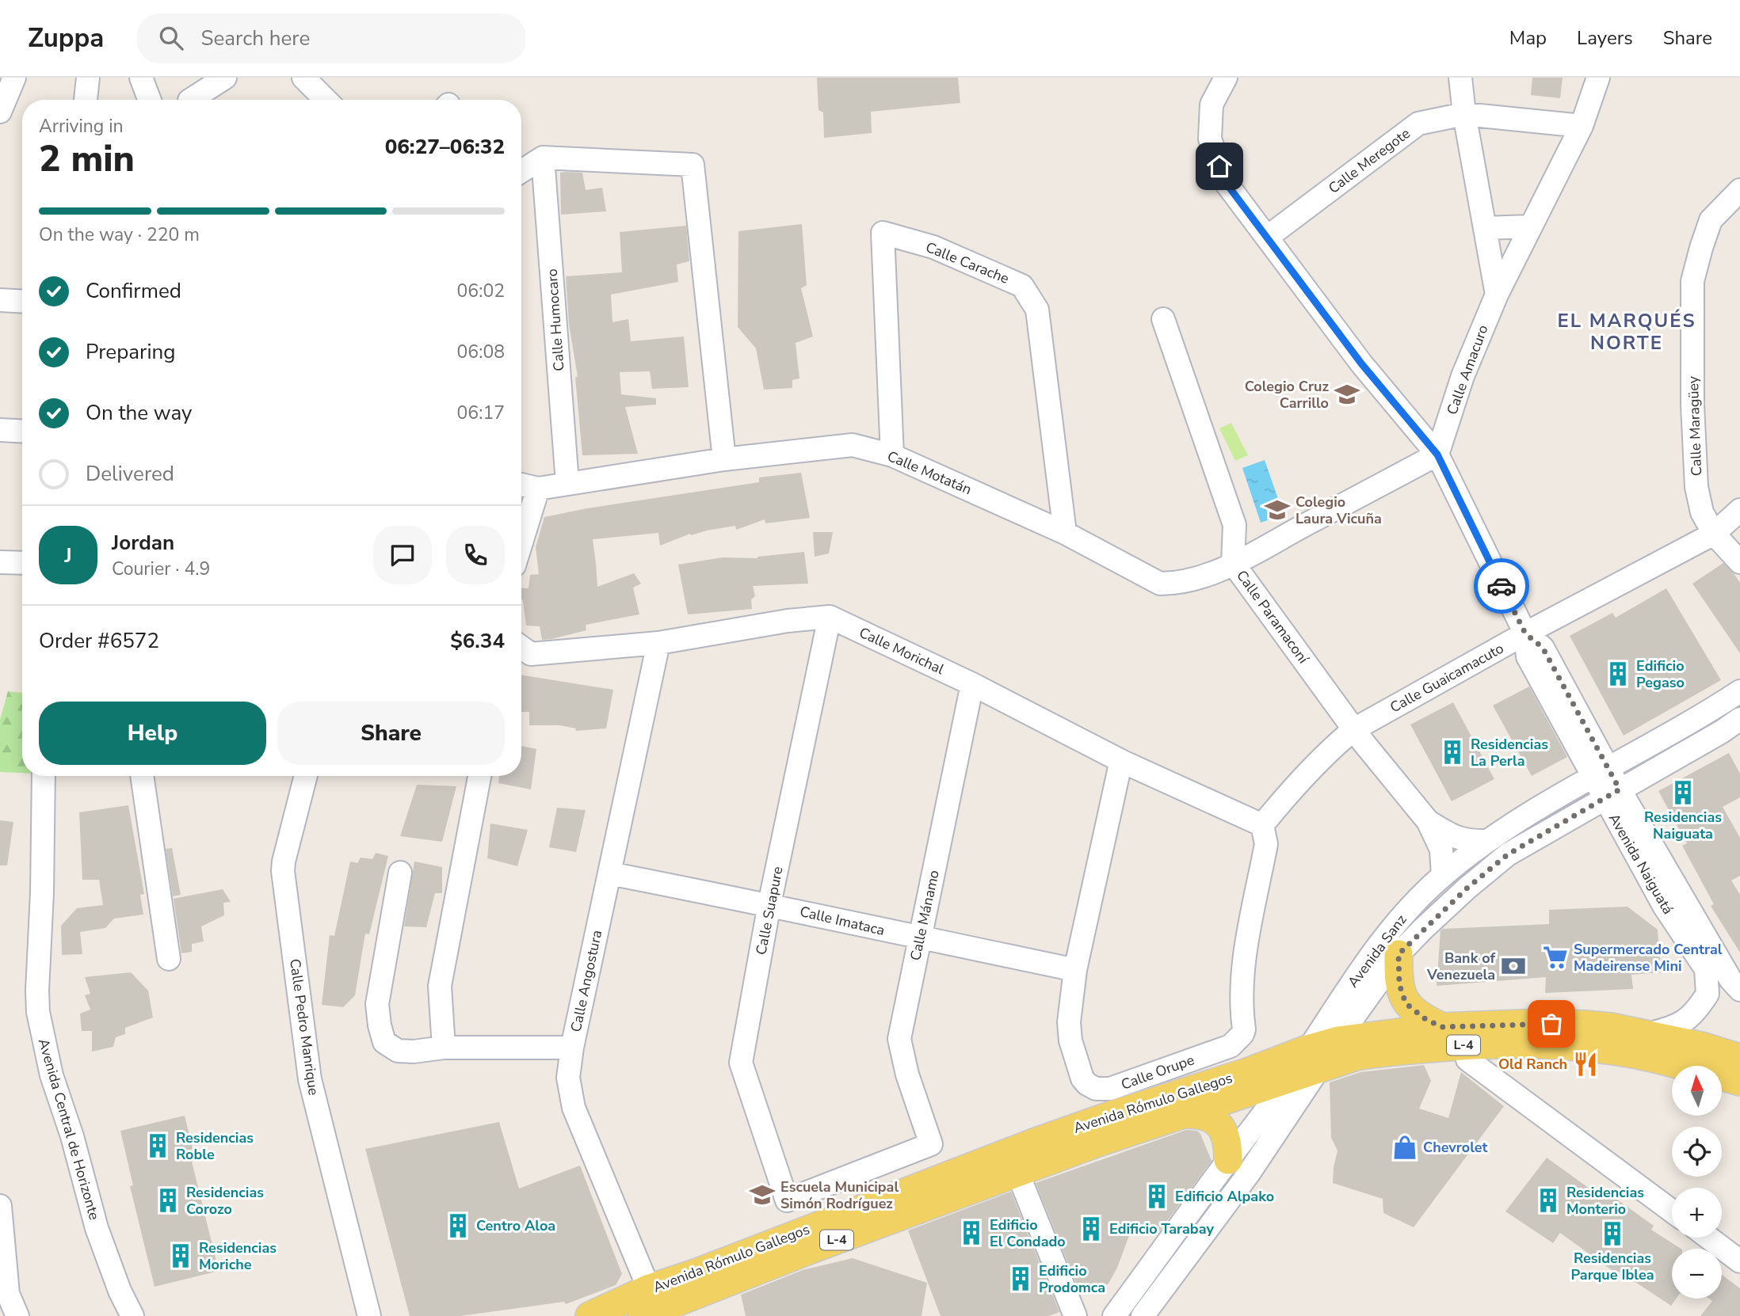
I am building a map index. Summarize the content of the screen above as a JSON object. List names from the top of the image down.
{
  "streets": {
    "main road": ["L-4", "Avenida Rómulo Gallegos"],
    "street": [
      "Calle Meregote",
      "Calle Carache",
      "Calle Humocaro",
      "Calle Amacuro",
      "Calle Maragüey",
      "Calle Motatán",
      "Calle Paramaconí",
      "Calle Morichal",
      "Calle Guaicamacuto",
      "Avenida Naiguatá",
      "Calle Suapure",
      "Calle Mánamo",
      "Calle Imataca",
      "Avenida Sanz",
      "Calle Angostura",
      "Calle Pedro Manrique",
      "Calle Orupe",
      "Avenida Central de Horizonte"
    ]
  },
  "crossings": [
    ["Calle Meregote", "Calle Amacuro"],
    ["Calle Meregote", "Avenida Naiguatá"],
    ["Calle Carache", "Calle Motatán"],
    ["Calle Humocaro", "Calle Motatán"],
    ["Calle Amacuro", "Avenida Naiguatá"],
    ["Calle Maragüey", "Calle Guaicamacuto"],
    ["Calle Motatán", "Calle Paramaconí"],
    ["Calle Paramaconí", "Calle Guaicamacuto"],
    ["Calle Paramaconí", "Avenida Sanz"],
    ["Calle Morichal", "Calle Guaicamacuto"],
    ["Calle Morichal", "Calle Suapure"],
    ["Calle Morichal", "Calle Mánamo"],
    ["Calle Morichal", "Calle Orupe"],
    ["Calle Guaicamacuto", "Avenida Naiguatá"],
    ["Calle Guaicamacuto", "Calle Orupe"],
    ["Avenida Naiguatá", "Avenida Sanz"],
    ["Calle Suapure", "Calle Mánamo"],
    ["Calle Suapure", "Calle Imataca"],
    ["Calle Mánamo", "Calle Imataca"],
    ["Calle Imataca", "Calle Angostura"],
    ["Calle Imataca", "Calle Orupe"],
    ["Avenida Sanz", "Avenida Rómulo Gallegos"],
    ["Calle Angostura", "Avenida Rómulo Gallegos"]
  ],
  "districts": ["EL MARQUÉS NORTE"],
  "places": {
    "school or university": ["Colegio Cruz Carrillo", "Colegio Laura Vicuña", "Escuela Municipal Simón Rodríguez"],
    "building": [
      "Edificio Pegaso",
      "Residencias La Perla",
      "Residencias Naiguata",
      "Residencias Roble",
      "Edificio Alpako",
      "Residencias Corozo",
      "Residencias Monterio",
      "Centro Aloa",
      "Edificio Tarabay",
      "Edificio El Condado",
      "Residencias Parque Iblea",
      "Residencias Moriche",
      "Edificio Prodomca"
    ],
    "supermarket": ["Supermercado Central Madeirense Mini"],
    "bank": ["Bank of Venezuela"],
    "restaurant": ["Old Ranch"],
    "shop": ["Chevrolet"]
  },
  "north": "top",
  "page": {
    "header": "Zuppa",
    "search": "Search here",
    "nav": ["Map", "Layers", "Share"],
    "heading": ["2 min", "Arriving in", "06:27–06:32"],
    "panel": [
      "Jordan",
      "Courier · 4.9",
      "Order #6572",
      "$6.34"
    ],
    "bar": "On the way · 220 m",
    "list": [
      ["Confirmed", "06:02"],
      ["Preparing", "06:08"],
      ["On the way", "06:17"],
      "Delivered"
    ],
    "round": "J",
    "buttons": ["Help", "Share"],
    "map_buttons": ["+", "−"]
  }
}
